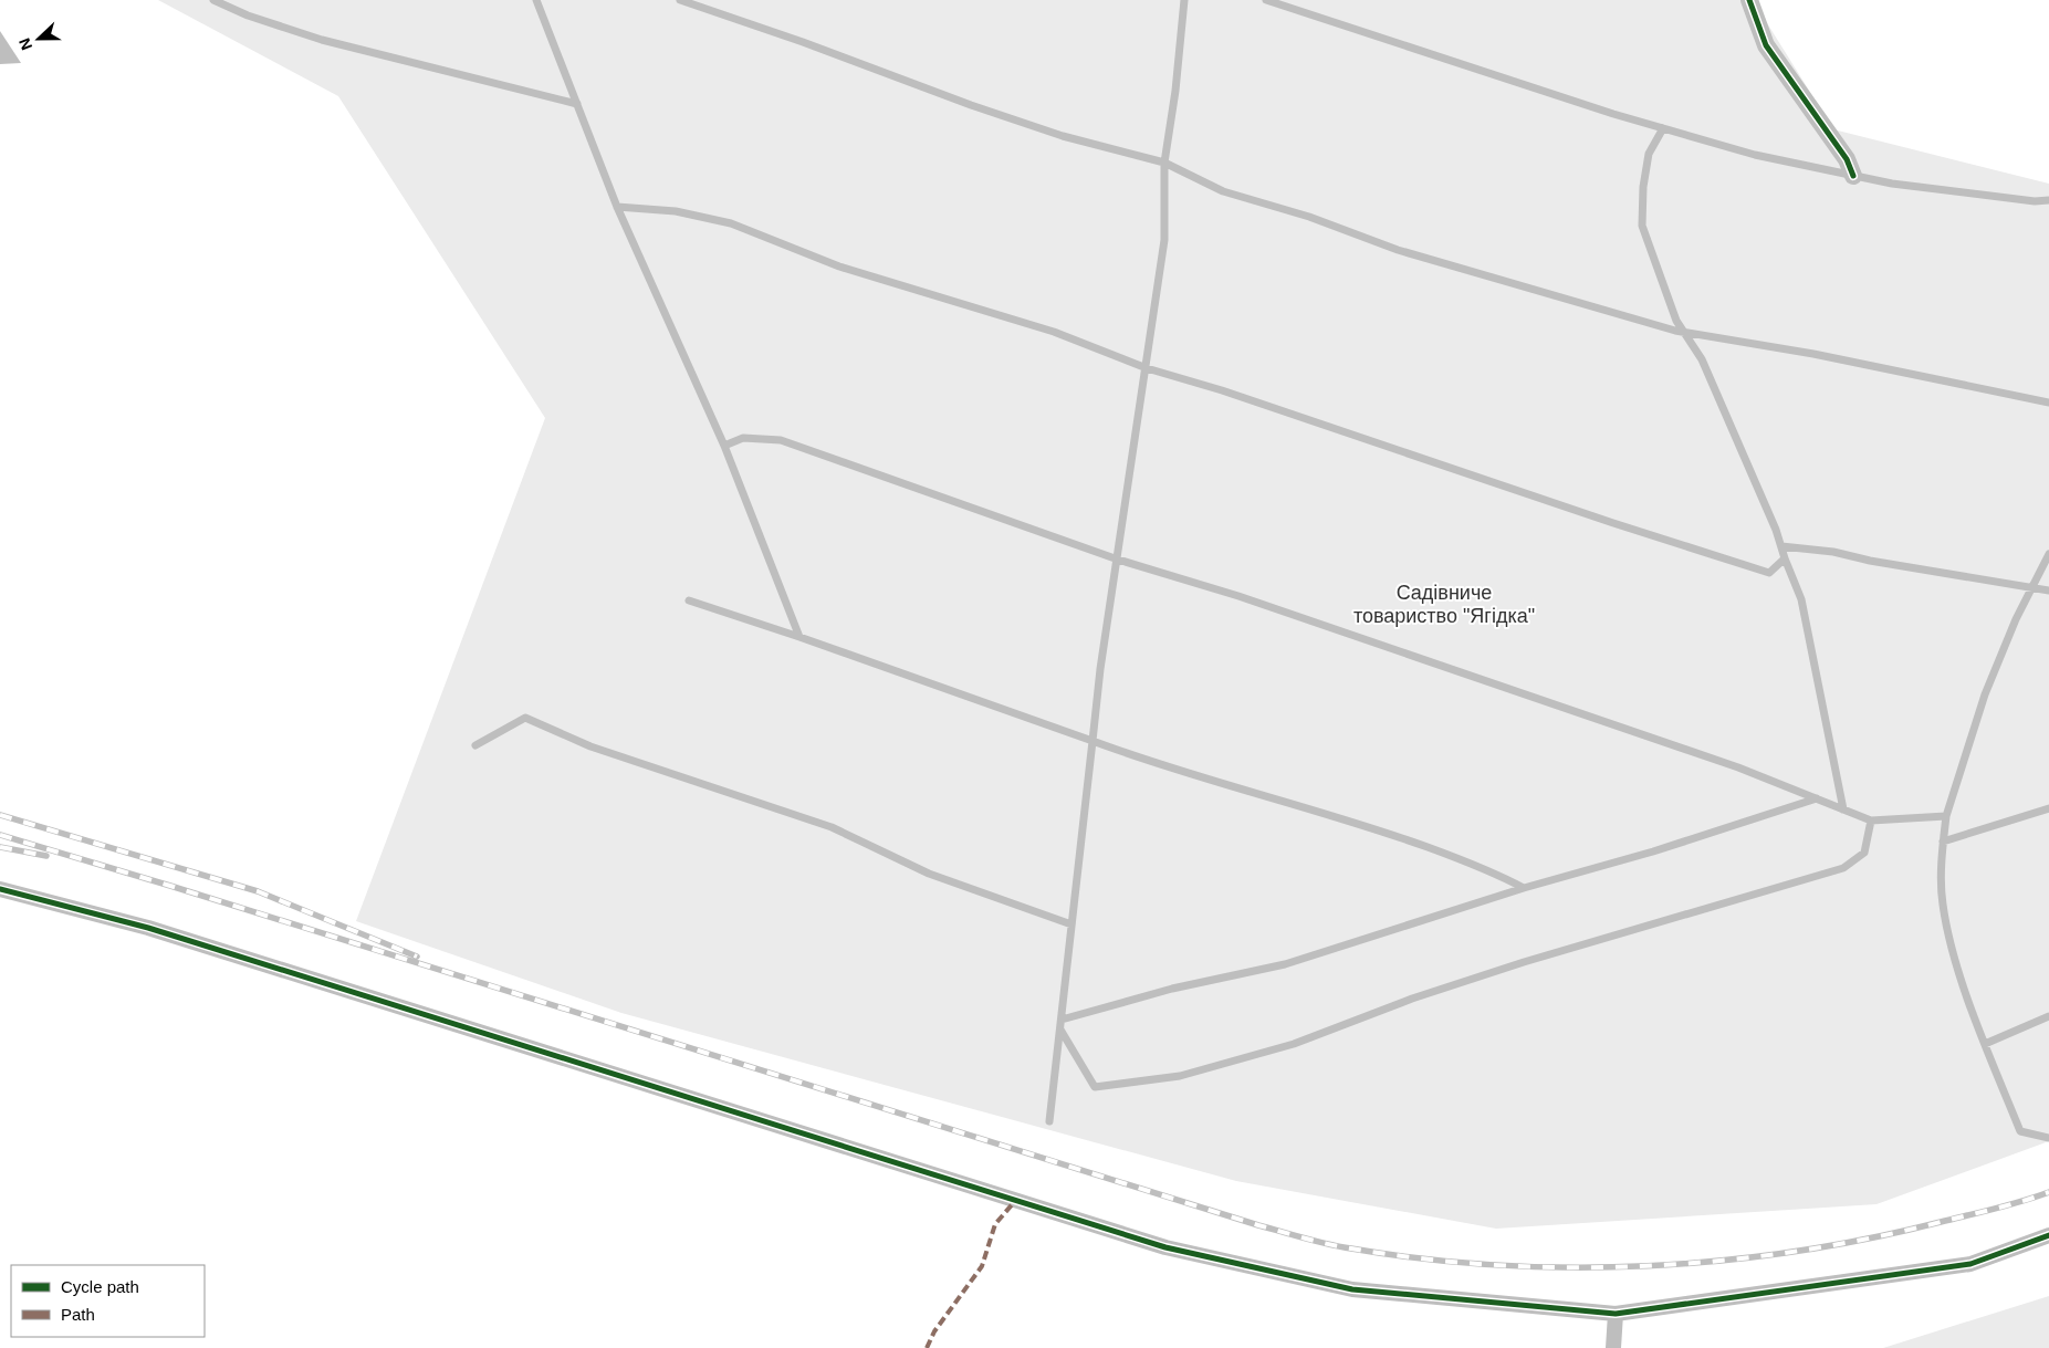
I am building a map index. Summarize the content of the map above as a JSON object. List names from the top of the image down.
{
  "parks": ["Садівниче товариство \"Ягідка\""],
  "legend": ["Cycle path", "Path"],
  "north": "left"
}
